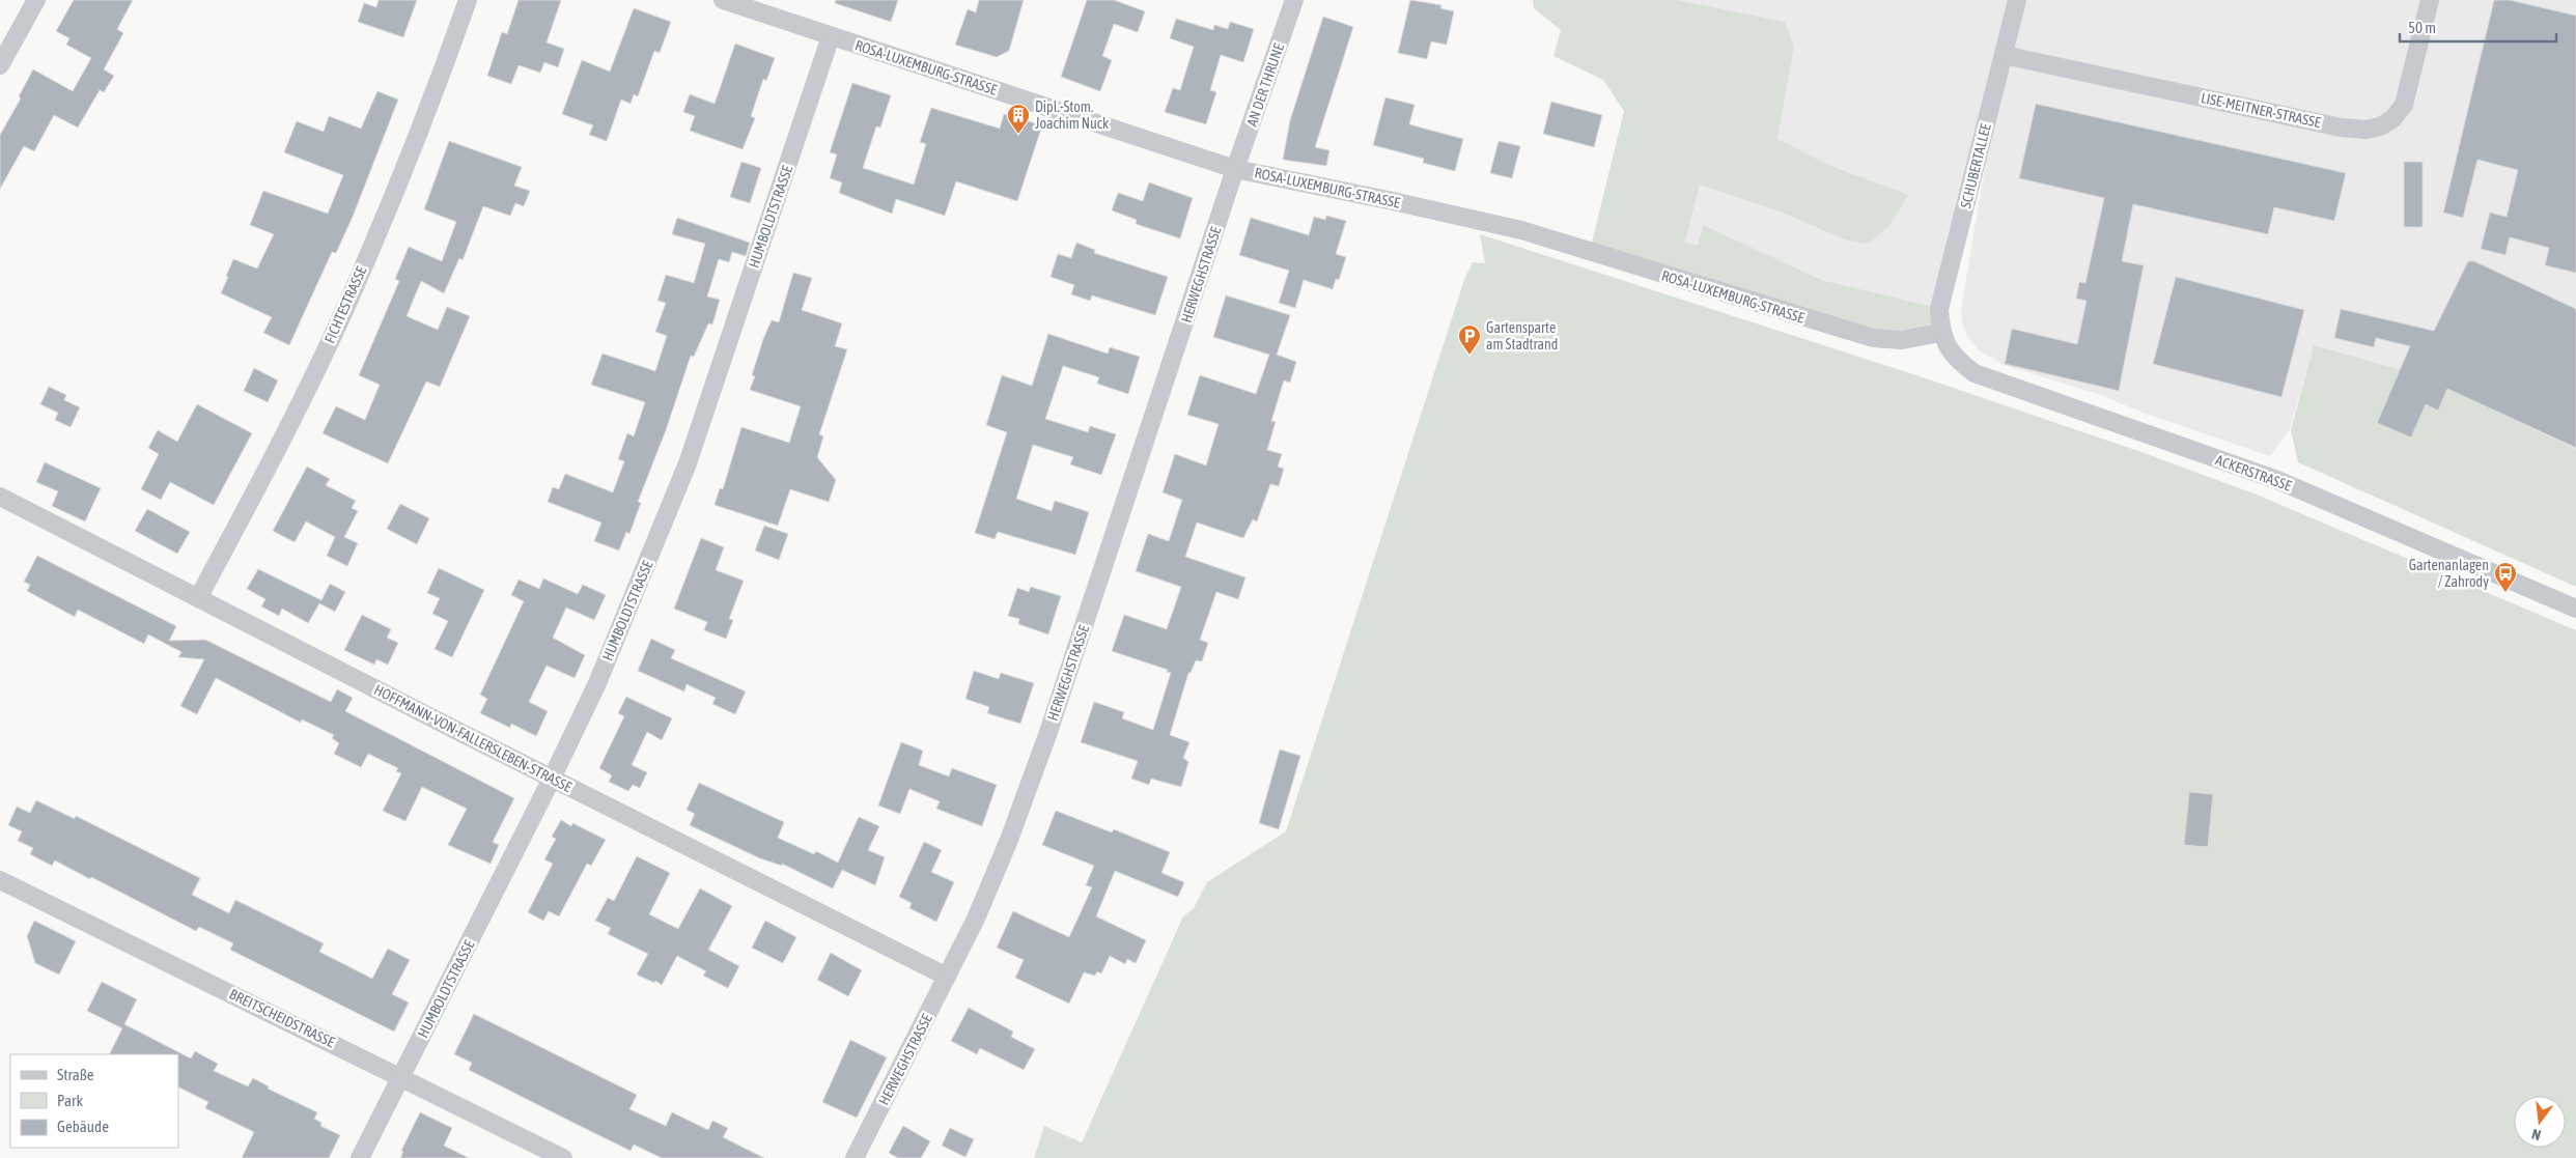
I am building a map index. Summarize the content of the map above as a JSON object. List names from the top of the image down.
{
  "streets": {
    "street": [
      "ROSA-LUXEMBURG-STRASSE",
      "AN DER THRUNE",
      "LISE-MEITNER-STRASSE",
      "SCHUBERTALLEE",
      "HUMBOLDTSTRASSE",
      "HERWEGHSTRASSE",
      "FICHTESTRASSE",
      "ACKERSTRASSE",
      "HOFFMANN-VON-FALLERSLEBEN-STRASSE",
      "BREITSCHEIDSTRASSE"
    ]
  },
  "crossings": [
    ["ROSA-LUXEMBURG-STRASSE", "AN DER THRUNE"],
    ["ROSA-LUXEMBURG-STRASSE", "SCHUBERTALLEE"],
    ["ROSA-LUXEMBURG-STRASSE", "HUMBOLDTSTRASSE"],
    ["ROSA-LUXEMBURG-STRASSE", "HERWEGHSTRASSE"],
    ["ROSA-LUXEMBURG-STRASSE", "ACKERSTRASSE"],
    ["AN DER THRUNE", "HERWEGHSTRASSE"],
    ["LISE-MEITNER-STRASSE", "SCHUBERTALLEE"],
    ["SCHUBERTALLEE", "ACKERSTRASSE"],
    ["HUMBOLDTSTRASSE", "HOFFMANN-VON-FALLERSLEBEN-STRASSE"],
    ["HUMBOLDTSTRASSE", "BREITSCHEIDSTRASSE"],
    ["HERWEGHSTRASSE", "HOFFMANN-VON-FALLERSLEBEN-STRASSE"],
    ["FICHTESTRASSE", "HOFFMANN-VON-FALLERSLEBEN-STRASSE"]
  ],
  "places": {
    "building": ["Dipl.-Stom. Joachim Nuck"],
    "parking": ["Gartensparte am Stadtrand"],
    "bus stop": ["Gartenanlagen / Zahrody"]
  },
  "legend": ["Straße", "Park", "Gebäude"],
  "scale_bar": "50 m",
  "north": "bottom"
}
